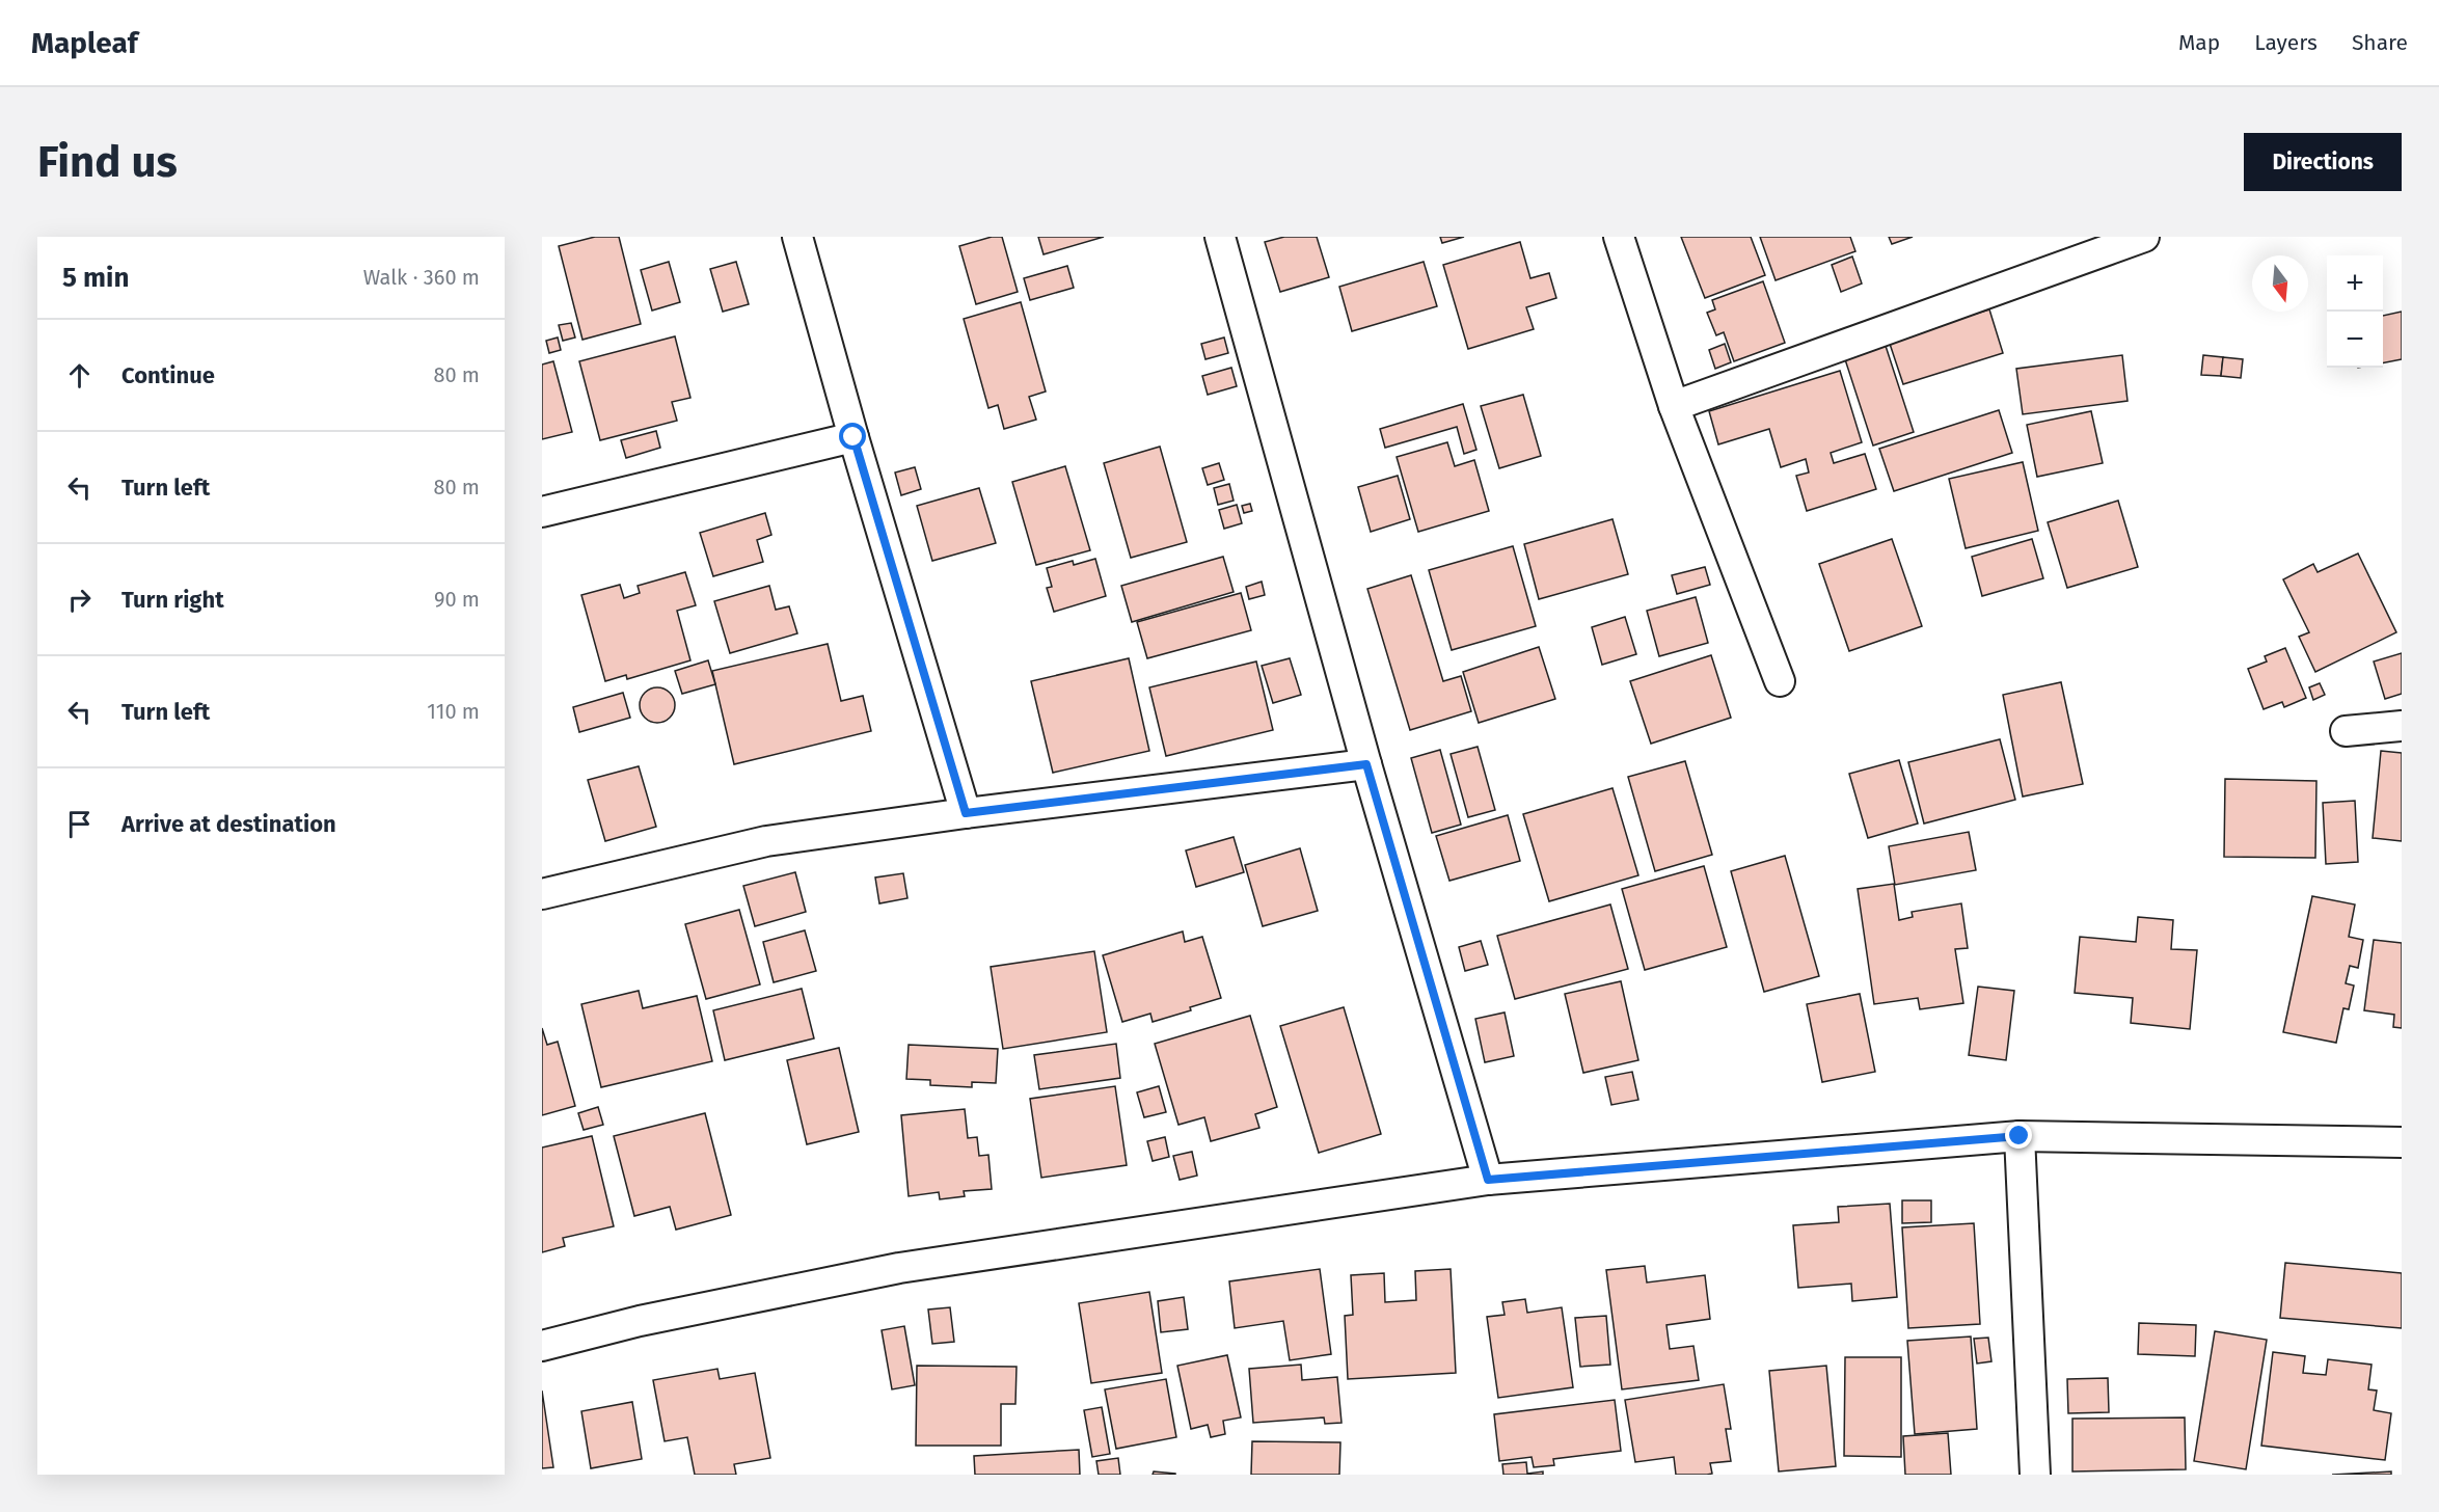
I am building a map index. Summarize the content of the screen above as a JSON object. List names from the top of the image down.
{
  "north": "bottom",
  "page": {
    "header": "Mapleaf",
    "nav": ["Map", "Layers", "Share"],
    "buttons": "Directions",
    "title": "Find us",
    "heading": ["5 min", "Walk · 360 m"],
    "map_buttons": ["+", "−"],
    "list": [
      ["Continue", "80 m"],
      ["Turn left", "80 m"],
      ["Turn right", "90 m"],
      ["Turn left", "110 m"],
      "Arrive at destination"
    ]
  }
}
